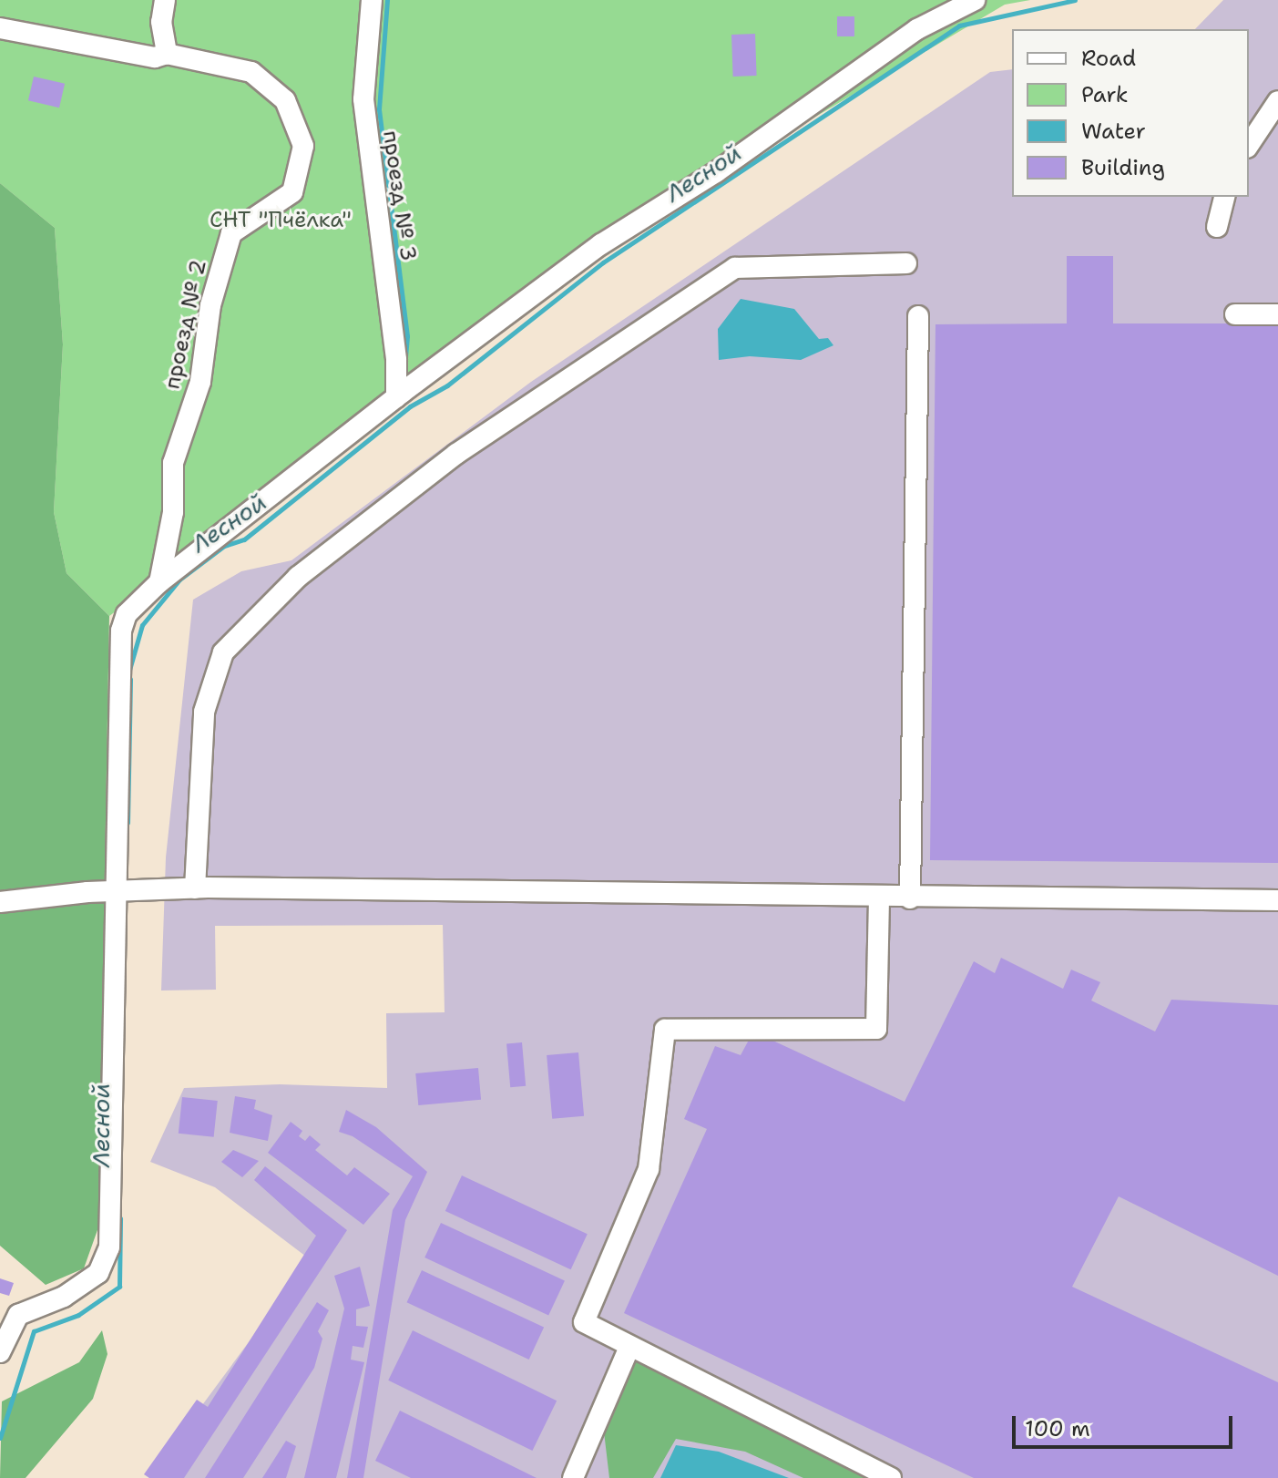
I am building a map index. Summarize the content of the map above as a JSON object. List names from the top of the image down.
{
  "streets": {
    "street": ["проезд № 3", "проезд № 2"]
  },
  "water": ["Лесной"],
  "parks": ["СНТ \"Пчёлка\""],
  "legend": [
    "Road",
    "Park",
    "Water",
    "Building"
  ],
  "scale_bar": "100 m"
}
